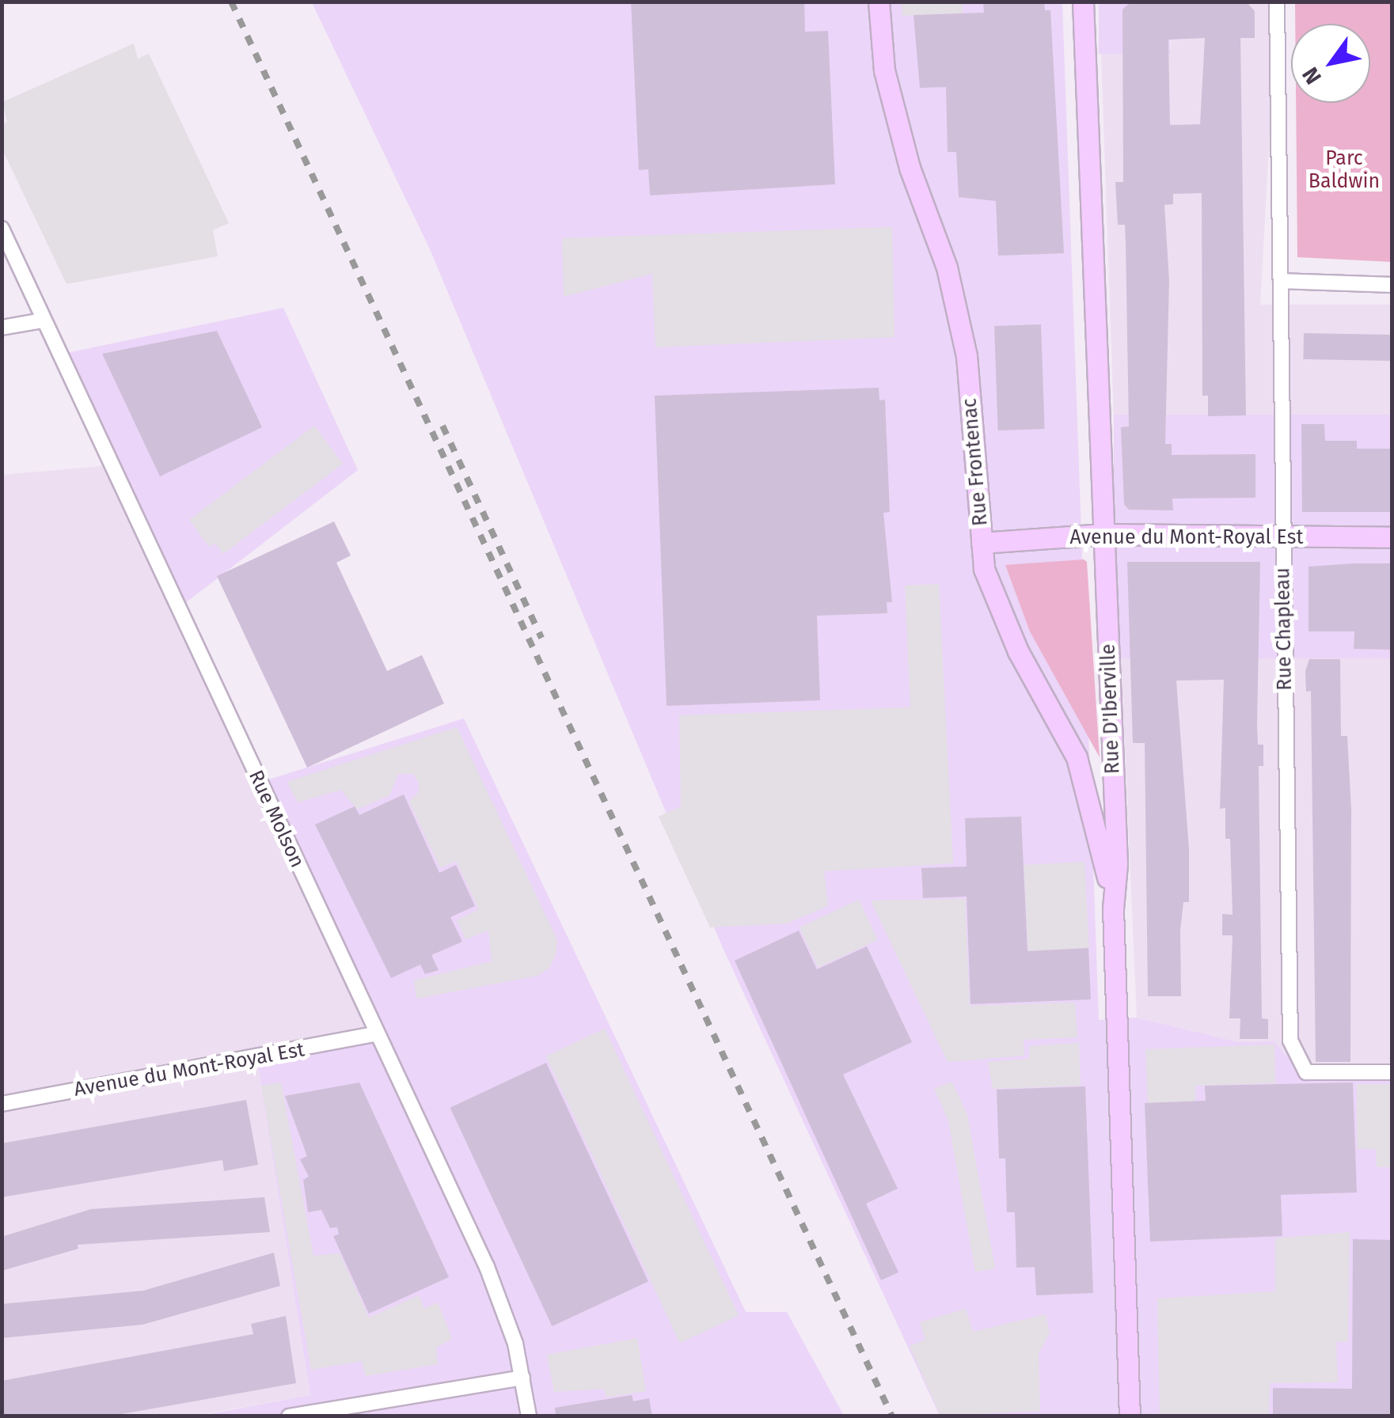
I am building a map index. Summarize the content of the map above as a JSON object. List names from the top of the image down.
{
  "streets": {
    "main road": ["Rue Frontenac", "Avenue du Mont-Royal Est", "Rue D'Iberville"],
    "street": ["Rue Chapleau", "Rue Molson"]
  },
  "crossings": [
    ["Rue Frontenac", "Avenue du Mont-Royal Est"],
    ["Rue Frontenac", "Rue D'Iberville"],
    ["Avenue du Mont-Royal Est", "Rue Chapleau"],
    ["Avenue du Mont-Royal Est", "Rue D'Iberville"],
    ["Avenue du Mont-Royal Est", "Rue Molson"]
  ],
  "parks": ["Parc Baldwin"],
  "north": "bottom left"
}
